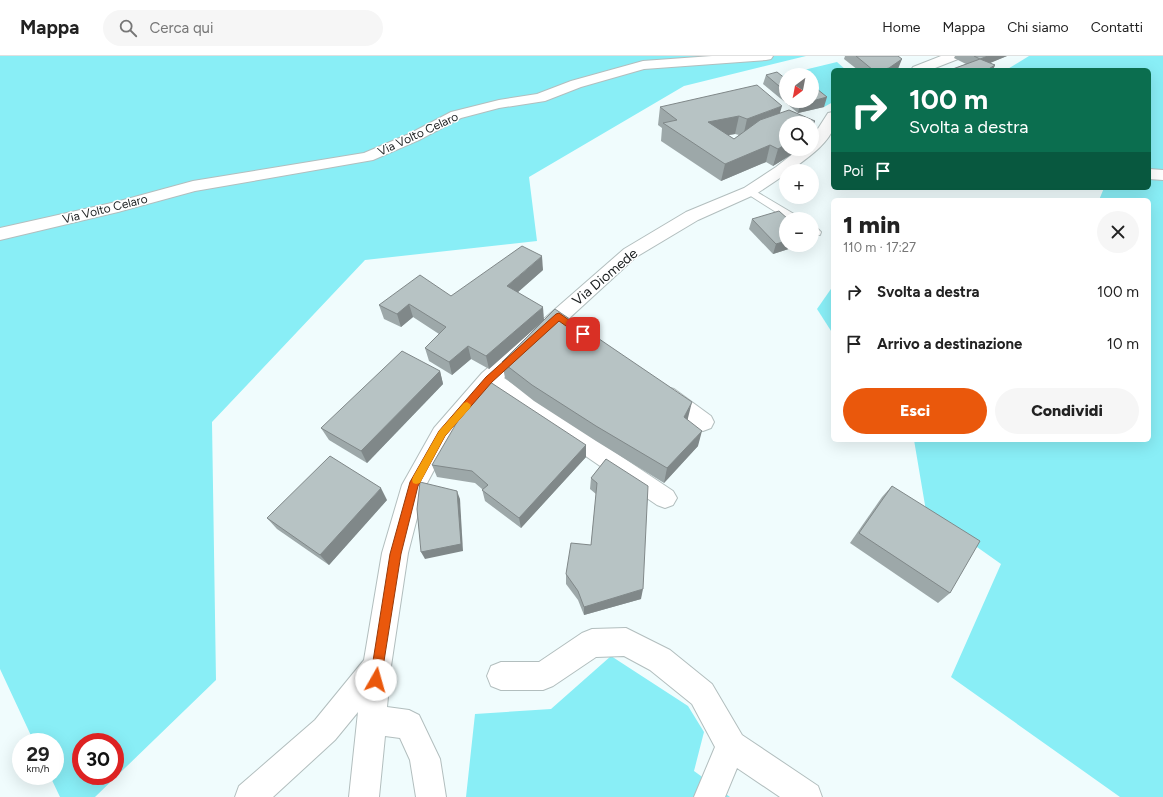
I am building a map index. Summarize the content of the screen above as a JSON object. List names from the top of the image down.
{
  "streets": {
    "street": ["Via Volto Celaro", "Via Diomede"]
  },
  "north": "bottom left",
  "page": {
    "header": "Mappa",
    "search": "Cerca qui",
    "nav": [
      "Home",
      "Mappa",
      "Chi siamo",
      "Contatti"
    ],
    "map_buttons": ["+", "−"],
    "turn": ["100 m", "Svolta a destra"],
    "then": "Poi",
    "heading": ["1 min", "110 m · 17:27"],
    "list": [
      {
        "name": "Svolta a destra",
        "value": "100 m"
      },
      {
        "name": "Arrivo a destinazione",
        "value": "10 m"
      }
    ],
    "buttons": ["Esci", "Condividi"],
    "speed": "29 km/h",
    "limit": "30"
  }
}
